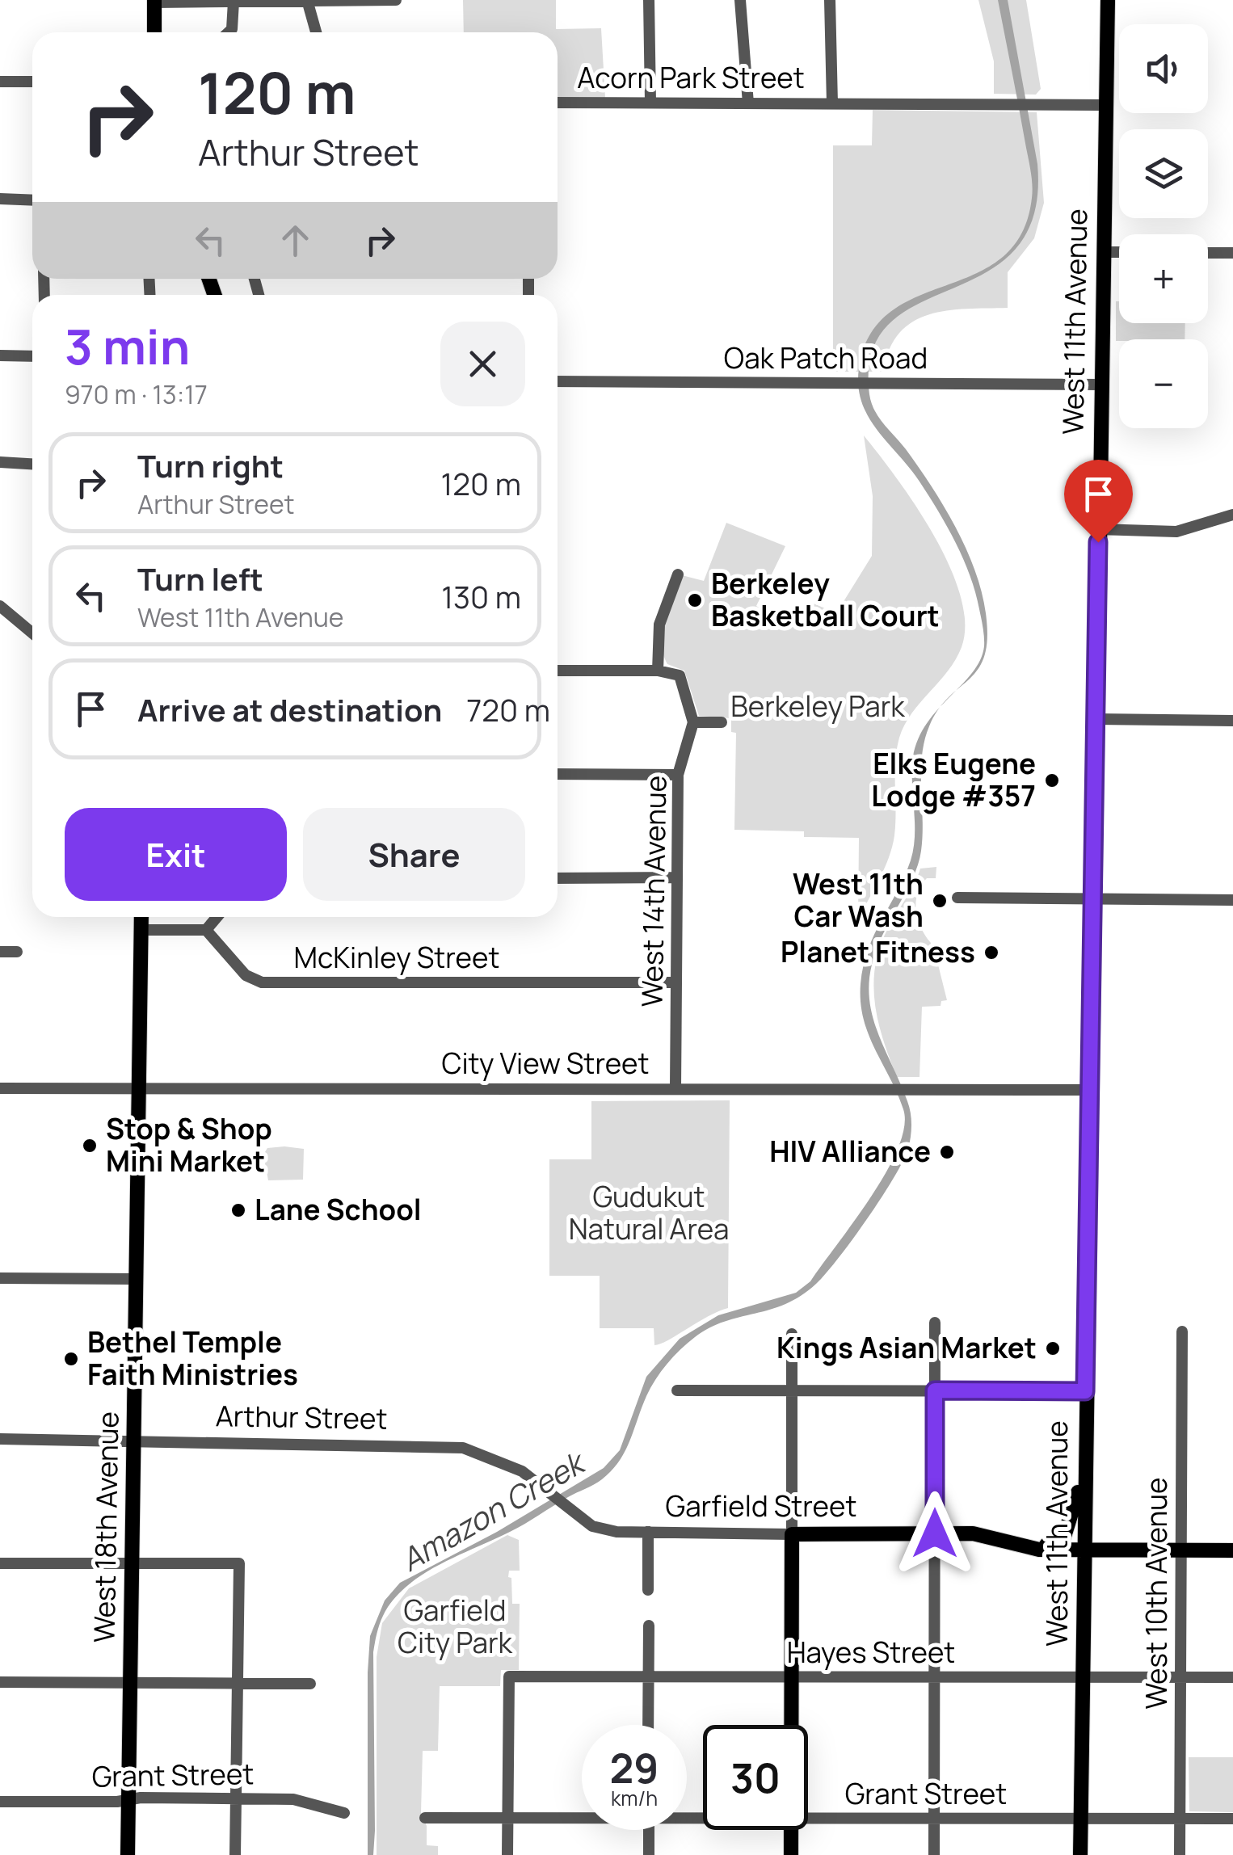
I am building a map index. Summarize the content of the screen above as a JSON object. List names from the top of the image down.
{
  "streets": {
    "main road": ["West 11th Avenue", "Garfield Street", "West 18th Avenue"],
    "street": [
      "Acorn Park Street",
      "Oak Patch Road",
      "West 14th Avenue",
      "McKinley Street",
      "City View Street",
      "Arthur Street",
      "West 10th Avenue",
      "Hayes Street",
      "Grant Street"
    ]
  },
  "crossings": [
    ["Acorn Park Street", "West 11th Avenue"],
    ["West 11th Avenue", "Oak Patch Road"],
    ["West 11th Avenue", "City View Street"],
    ["West 11th Avenue", "Garfield Street"],
    ["West 11th Avenue", "Hayes Street"],
    ["West 11th Avenue", "Grant Street"],
    ["West 14th Avenue", "McKinley Street"],
    ["West 14th Avenue", "City View Street"],
    ["City View Street", "West 18th Avenue"],
    ["Arthur Street", "Garfield Street"],
    ["Arthur Street", "West 18th Avenue"],
    ["Garfield Street", "West 10th Avenue"],
    ["West 18th Avenue", "Grant Street"],
    ["West 10th Avenue", "Hayes Street"],
    ["West 10th Avenue", "Grant Street"],
    ["Hayes Street", "Grant Street"]
  ],
  "water": ["Amazon Creek"],
  "parks": ["Berkeley Park", "Gudukut Natural Area", "Garfield City Park"],
  "places": [
    "Berkeley Basketball Court",
    "Elks Eugene Lodge #357",
    "West 11th Car Wash",
    "Planet Fitness",
    "Stop & Shop Mini Market",
    "HIV Alliance",
    "Lane School",
    "Kings Asian Market",
    "Bethel Temple Faith Ministries"
  ],
  "page": {
    "map_buttons": ["+", "−"],
    "turn": ["120 m", "Arthur Street"],
    "heading": ["3 min", "970 m · 13:17"],
    "list": [
      {
        "name": "Turn right",
        "note": "Arthur Street",
        "value": "120 m"
      },
      {
        "name": "Turn left",
        "note": "West 11th Avenue",
        "value": "130 m"
      },
      {
        "name": "Arrive at destination",
        "value": "720 m"
      }
    ],
    "buttons": ["Exit", "Share"],
    "speed": "29 km/h",
    "limit": "30"
  }
}
